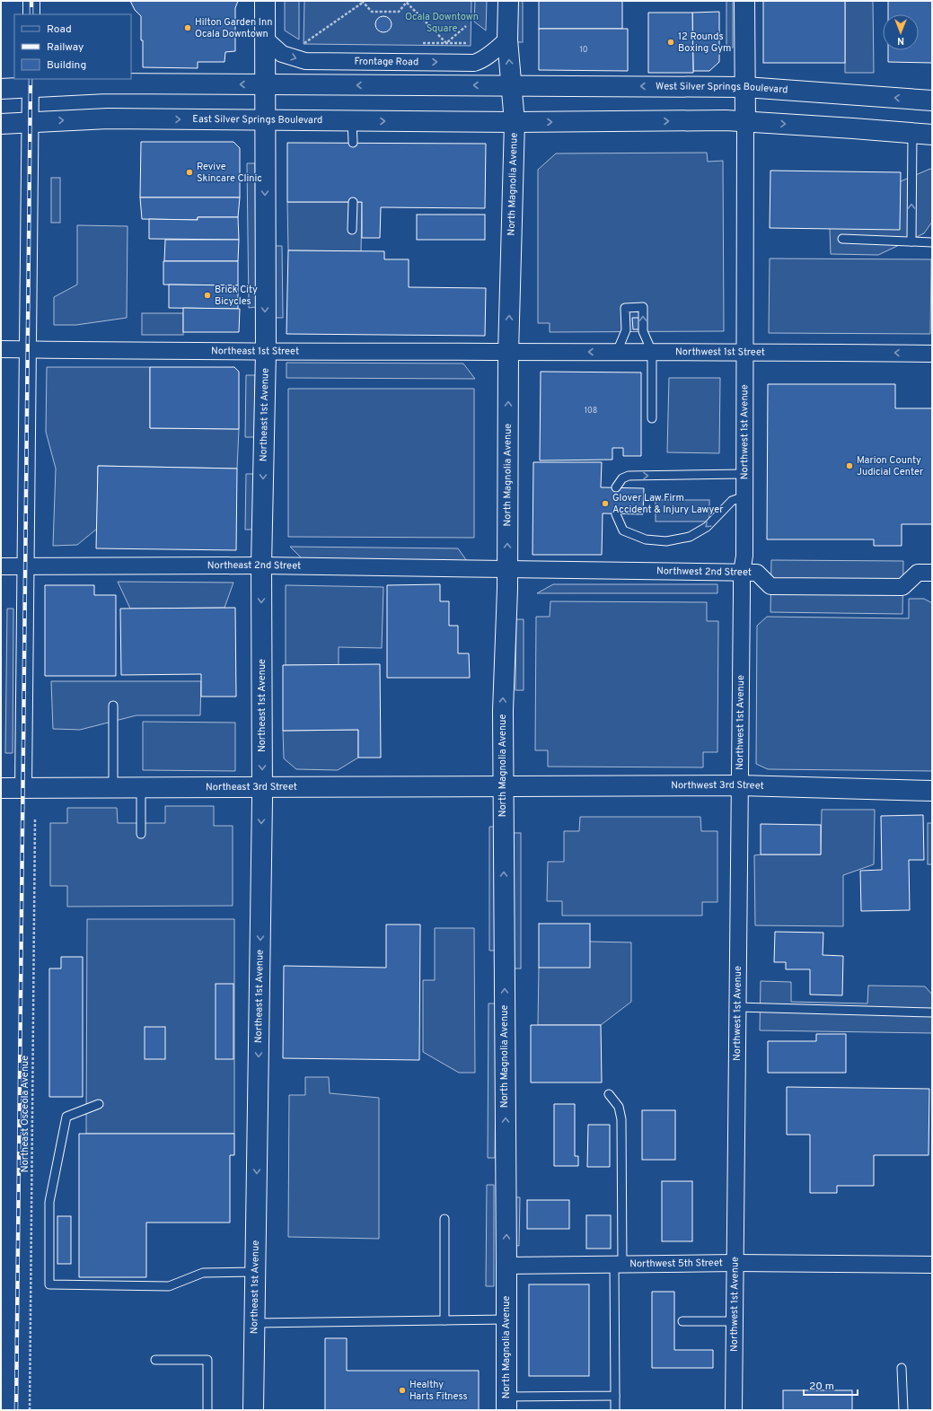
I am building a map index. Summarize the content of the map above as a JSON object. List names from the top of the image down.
{
  "streets": {
    "main road": [
      "West Silver Springs Boulevard",
      "East Silver Springs Boulevard",
      "North Magnolia Avenue",
      "Northeast 1st Avenue",
      "Northeast 3rd Street",
      "Northwest 3rd Street"
    ],
    "street": [
      "Frontage Road",
      "Northeast 1st Street",
      "Northwest 1st Street",
      "Northwest 1st Avenue",
      "Northeast 2nd Street",
      "Northwest 2nd Street",
      "Northwest 5th Street"
    ],
    "path": ["Northeast Osceola Avenue"]
  },
  "crossings": [
    ["Frontage Road", "North Magnolia Avenue"],
    ["Frontage Road", "Northeast 1st Avenue"],
    ["West Silver Springs Boulevard", "North Magnolia Avenue"],
    ["East Silver Springs Boulevard", "North Magnolia Avenue"],
    ["East Silver Springs Boulevard", "Northeast 1st Avenue"],
    ["North Magnolia Avenue", "Northeast 1st Street"],
    ["North Magnolia Avenue", "Northwest 1st Street"],
    ["North Magnolia Avenue", "Northeast 2nd Street"],
    ["North Magnolia Avenue", "Northwest 2nd Street"],
    ["North Magnolia Avenue", "Northeast 3rd Street"],
    ["North Magnolia Avenue", "Northwest 3rd Street"],
    ["North Magnolia Avenue", "Northwest 5th Street"],
    ["Northeast 1st Street", "Northwest 1st Street"],
    ["Northeast 1st Street", "Northeast 1st Avenue"],
    ["Northwest 1st Street", "Northwest 1st Avenue"],
    ["Northeast 1st Avenue", "Northeast 2nd Street"],
    ["Northeast 1st Avenue", "Northeast 3rd Street"],
    ["Northwest 1st Avenue", "Northwest 2nd Street"],
    ["Northwest 1st Avenue", "Northwest 3rd Street"],
    ["Northwest 1st Avenue", "Northwest 5th Street"],
    ["Northeast 2nd Street", "Northwest 2nd Street"],
    ["Northeast 3rd Street", "Northwest 3rd Street"]
  ],
  "one_way": [
    "Frontage Road",
    "North Magnolia Avenue",
    "Northwest 1st Street",
    "Northeast 1st Avenue"
  ],
  "parks": ["Ocala Downtown Square"],
  "places": [
    "Hilton Garden Inn Ocala Downtown",
    "12 Rounds Boxing Gym",
    "Revive Skincare Clinic",
    "Brick City Bicycles",
    "Marion County Judicial Center",
    "Glover Law Firm Accident & Injury Lawyer",
    "Healthy Harts Fitness"
  ],
  "house_numbers": ["10", "108"],
  "legend": ["Road", "Railway", "Building"],
  "scale_bar": "20 m",
  "north": "bottom"
}
